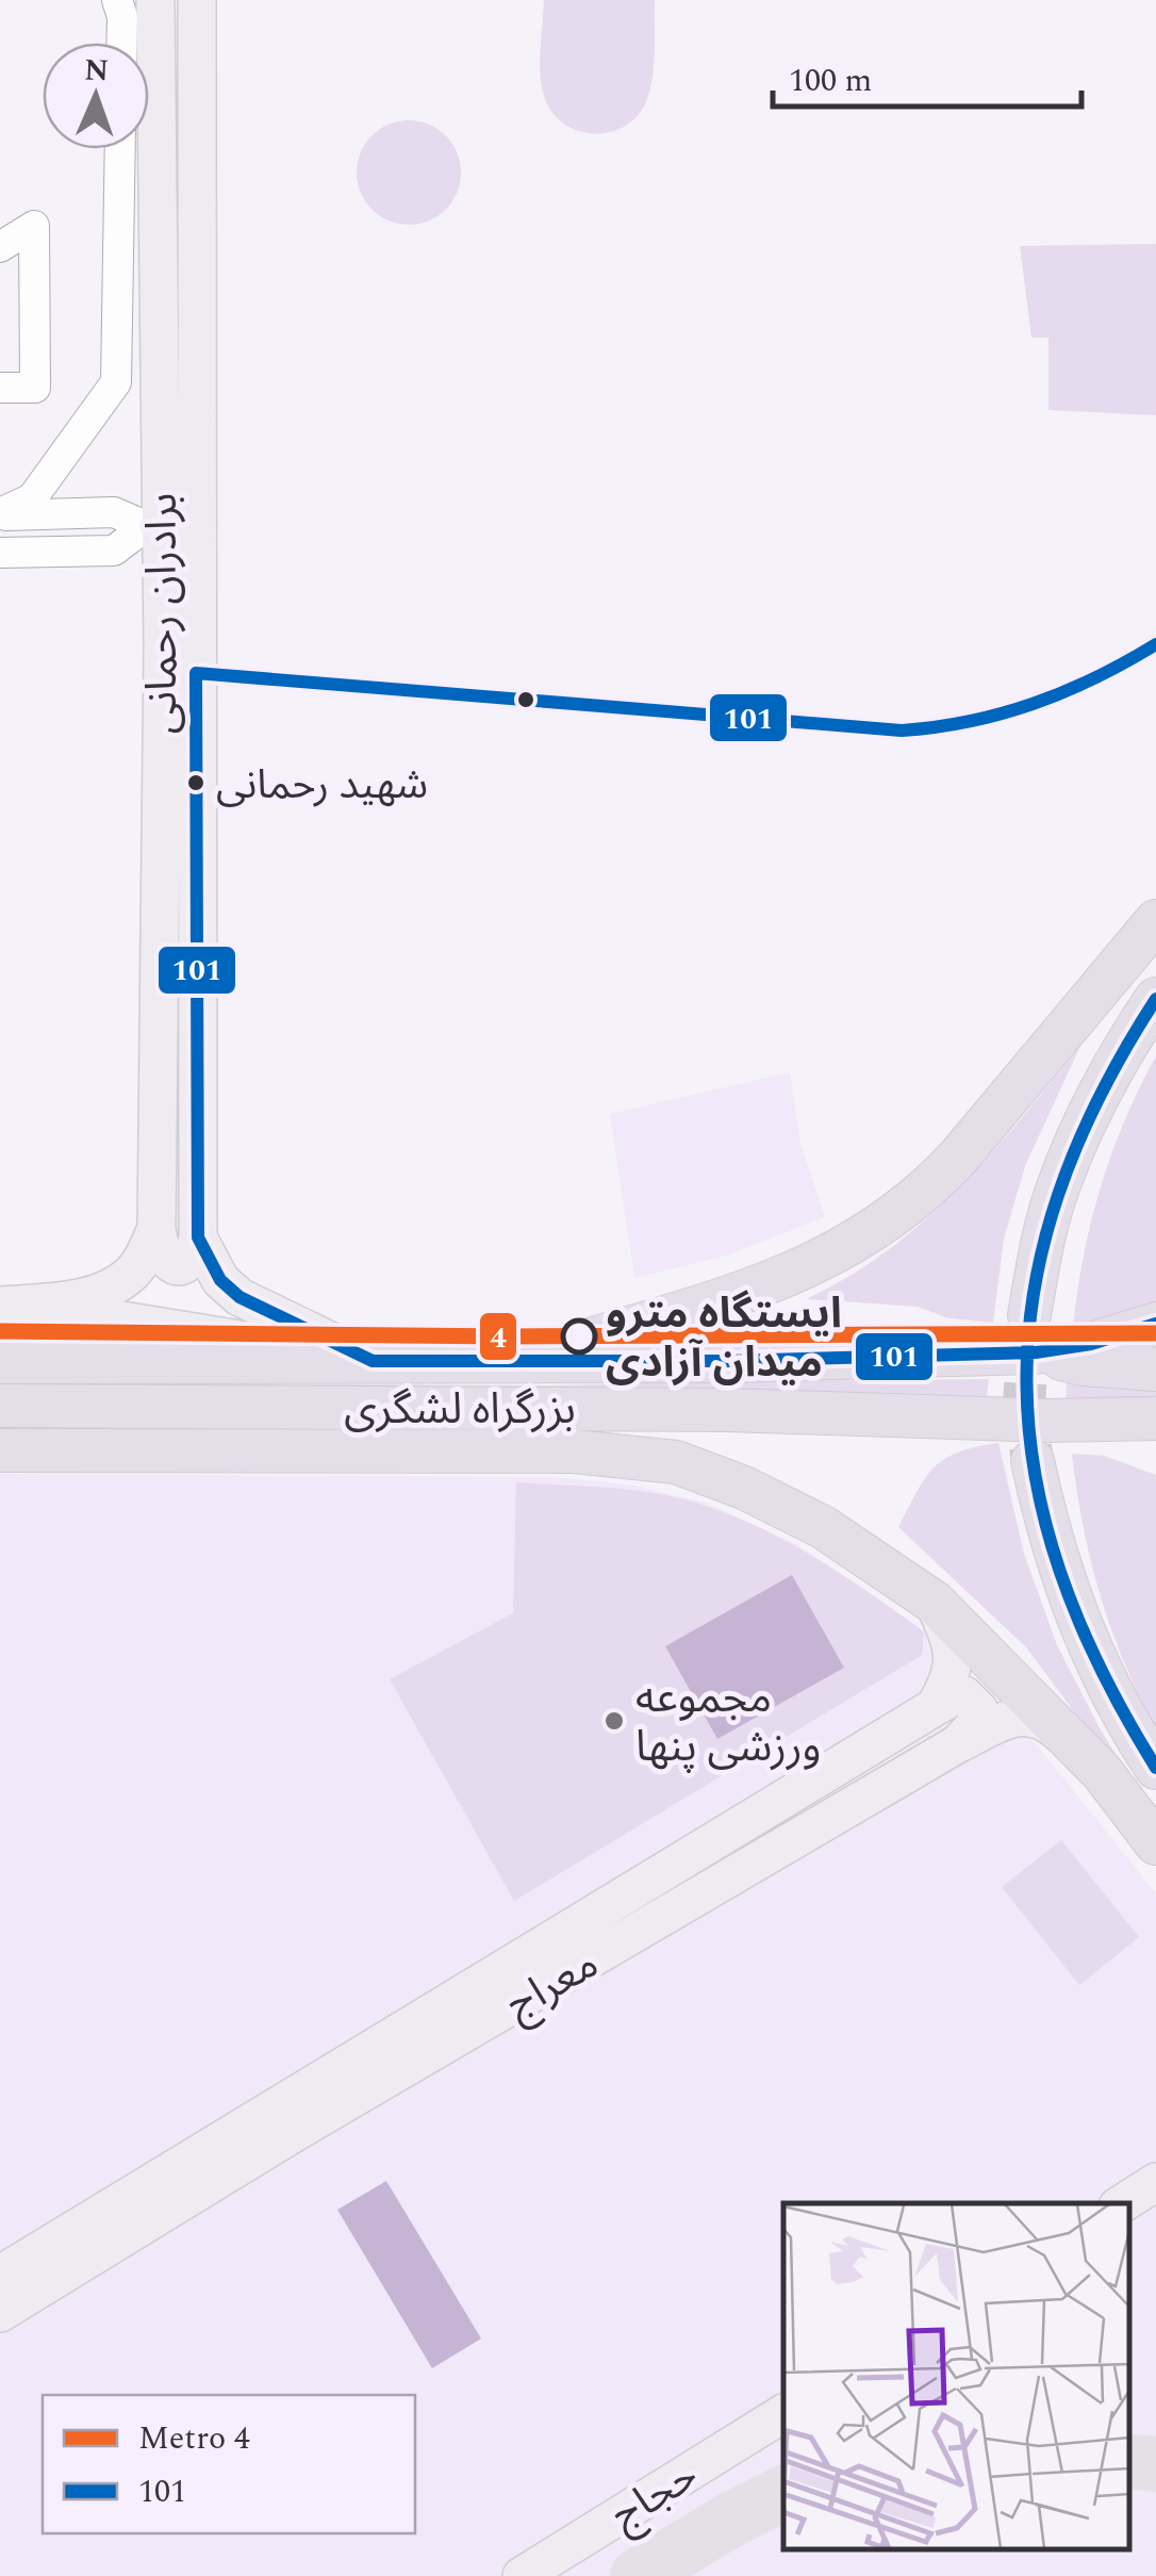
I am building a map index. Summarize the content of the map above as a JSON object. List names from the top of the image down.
{
  "streets": {
    "highway": ["بزرگراه لشگری"],
    "main road": ["برادران رحمانی", "معراج", "حجاج"]
  },
  "places": ["شهید رحمانی", "ایستگاه مترو میدان آزادی", "مجموعه ورزشی پنها"],
  "lines": ["transit line 101", "metro line 4"],
  "legend": ["Metro 4", "101"],
  "scale_bar": "100 m",
  "north": "top"
}
